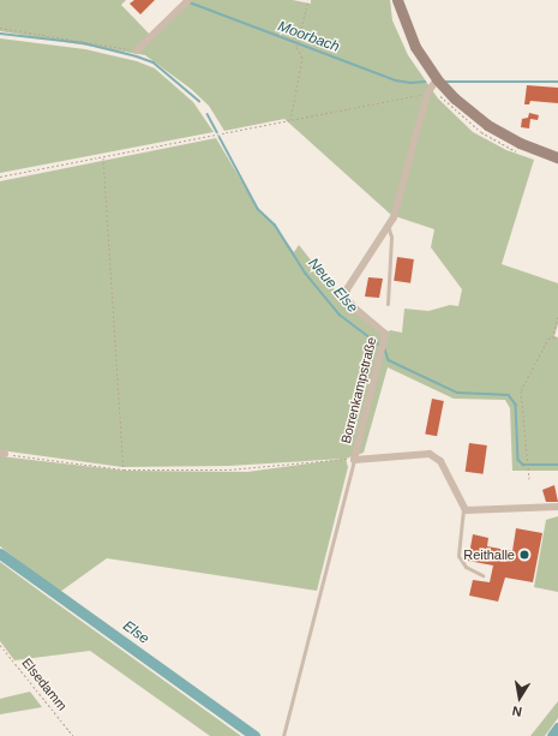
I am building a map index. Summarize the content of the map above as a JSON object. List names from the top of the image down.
{
  "streets": {
    "street": ["Borrenkampstraße"],
    "path": ["Elsedamm"]
  },
  "water": ["Moorbach", "Neue Else", "Else"],
  "places": ["Reithalle"],
  "north": "bottom"
}
